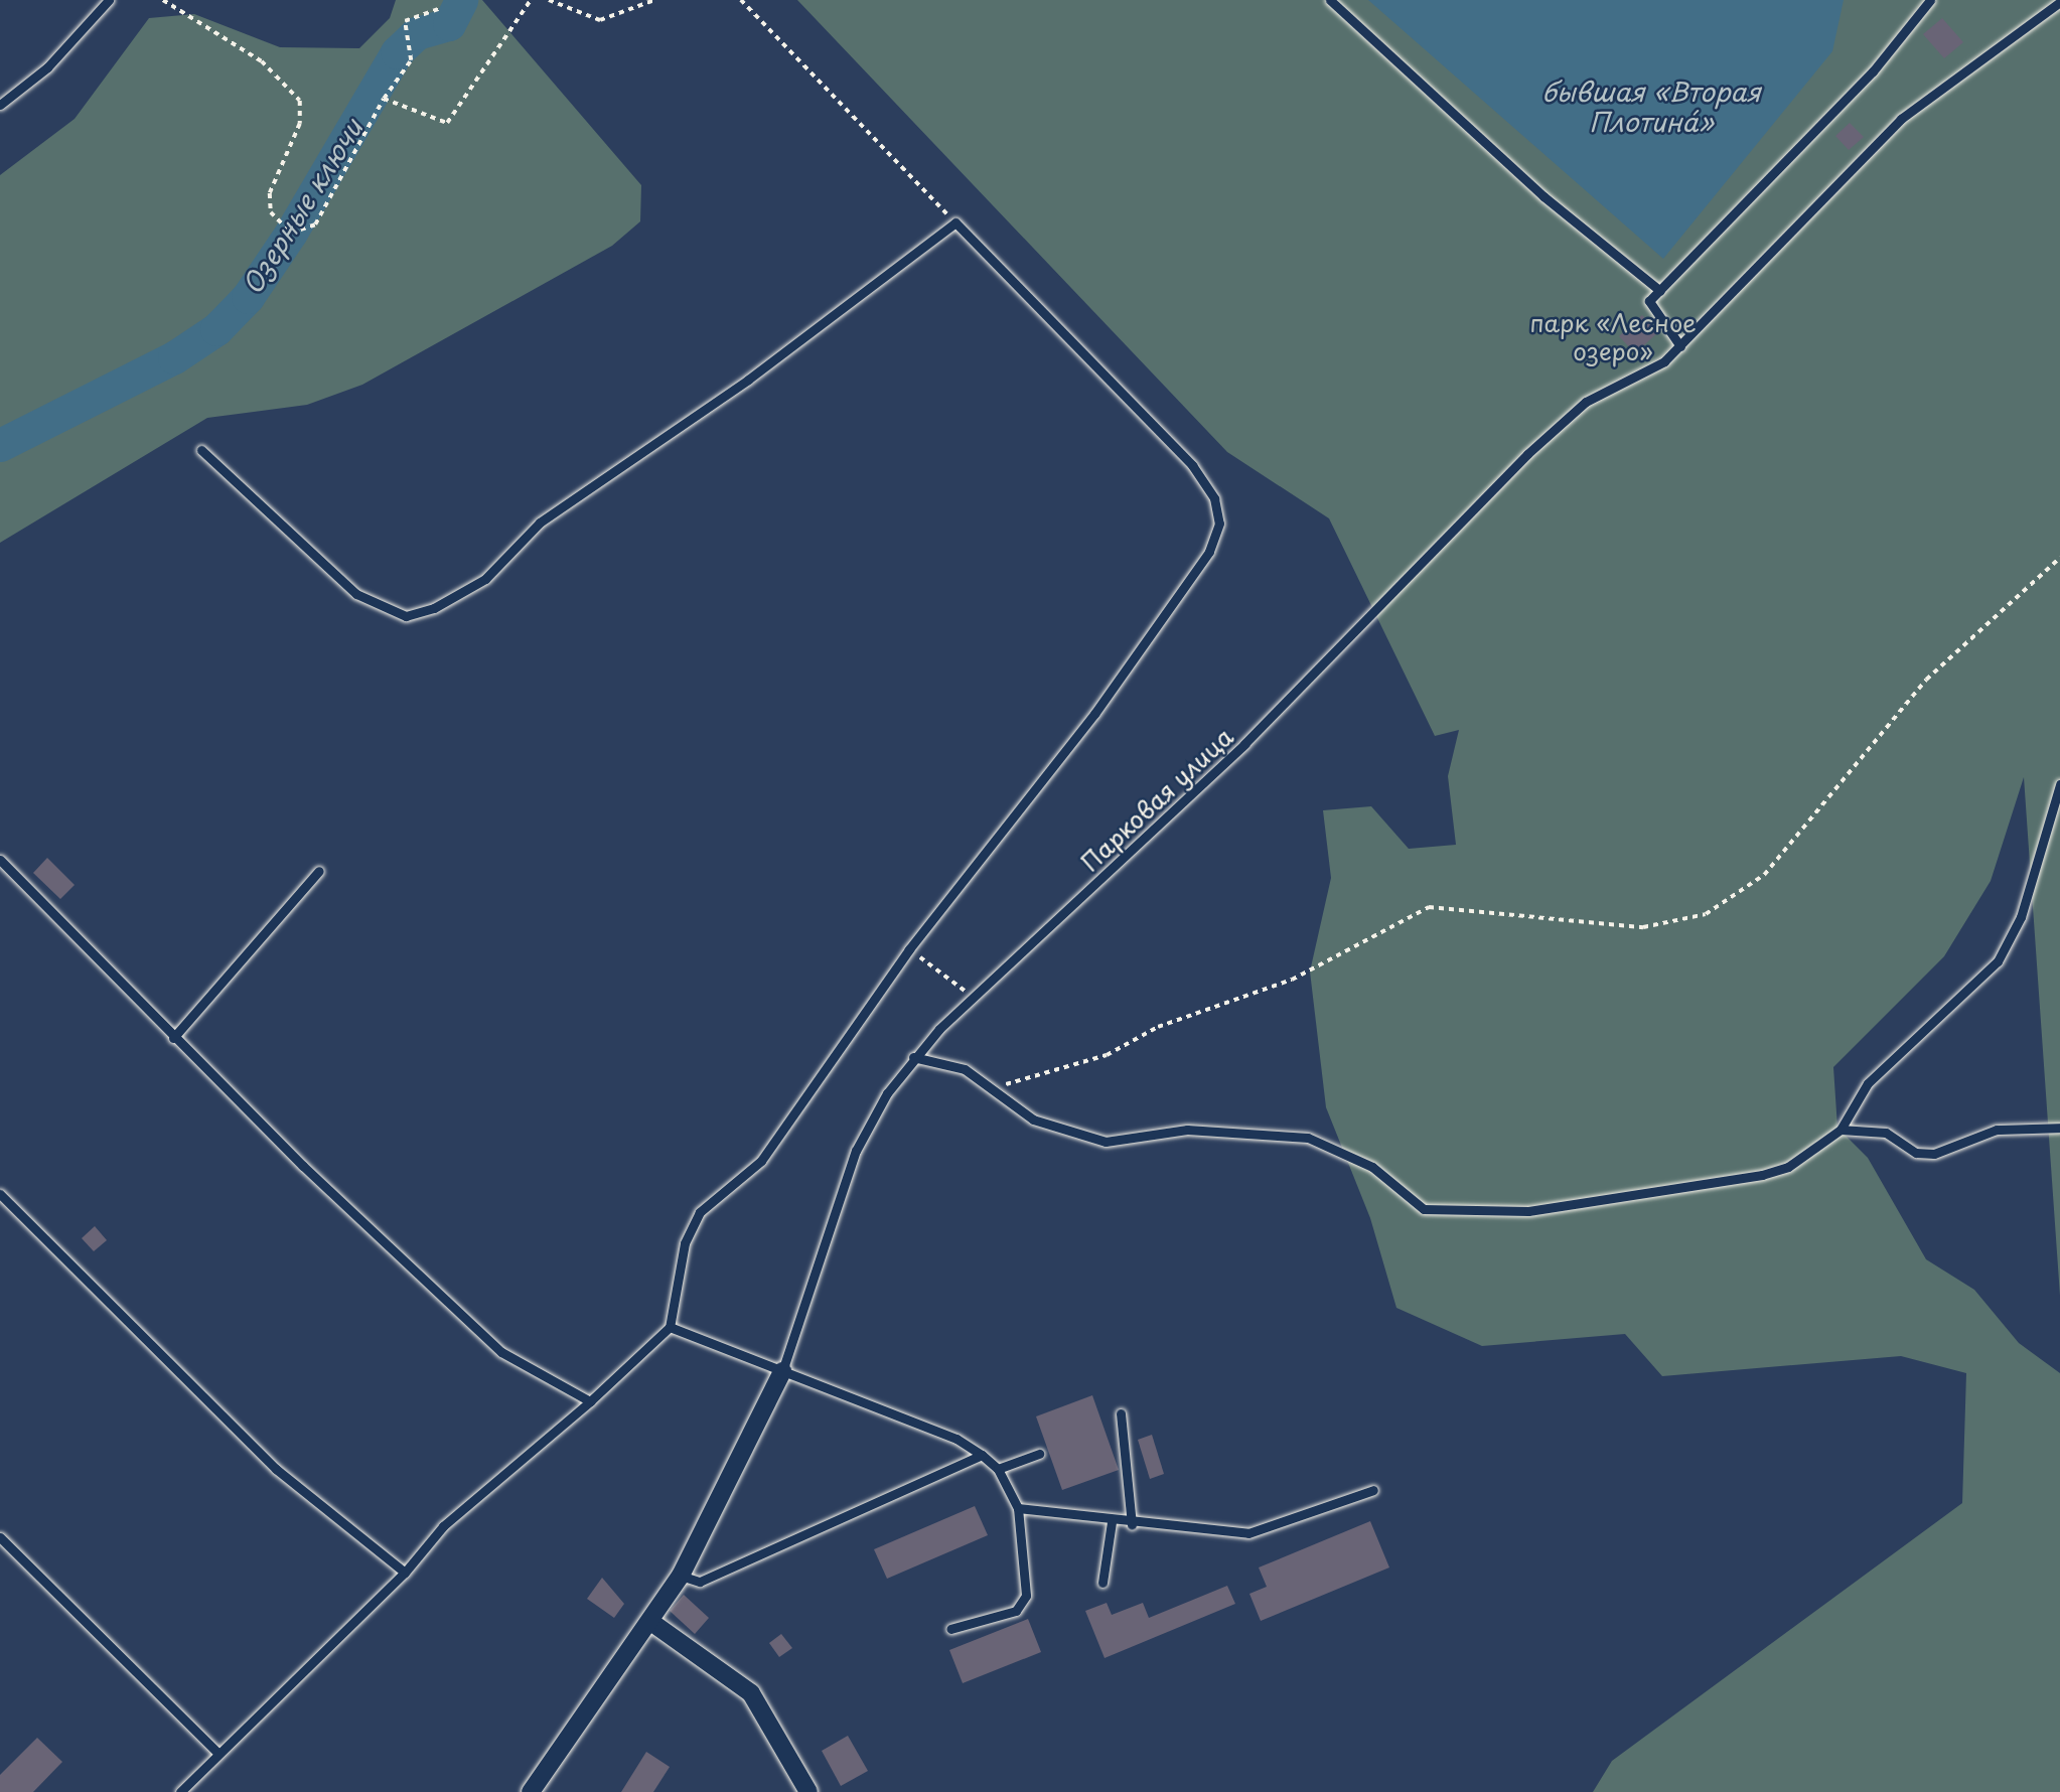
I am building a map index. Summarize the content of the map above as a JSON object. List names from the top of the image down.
{
  "streets": {
    "lane": ["Парковая улица"]
  },
  "water": ["бывшая «Вторая Плотинá»", "Озерные ключи"],
  "parks": ["парк «Лесное озеро»"]
}
